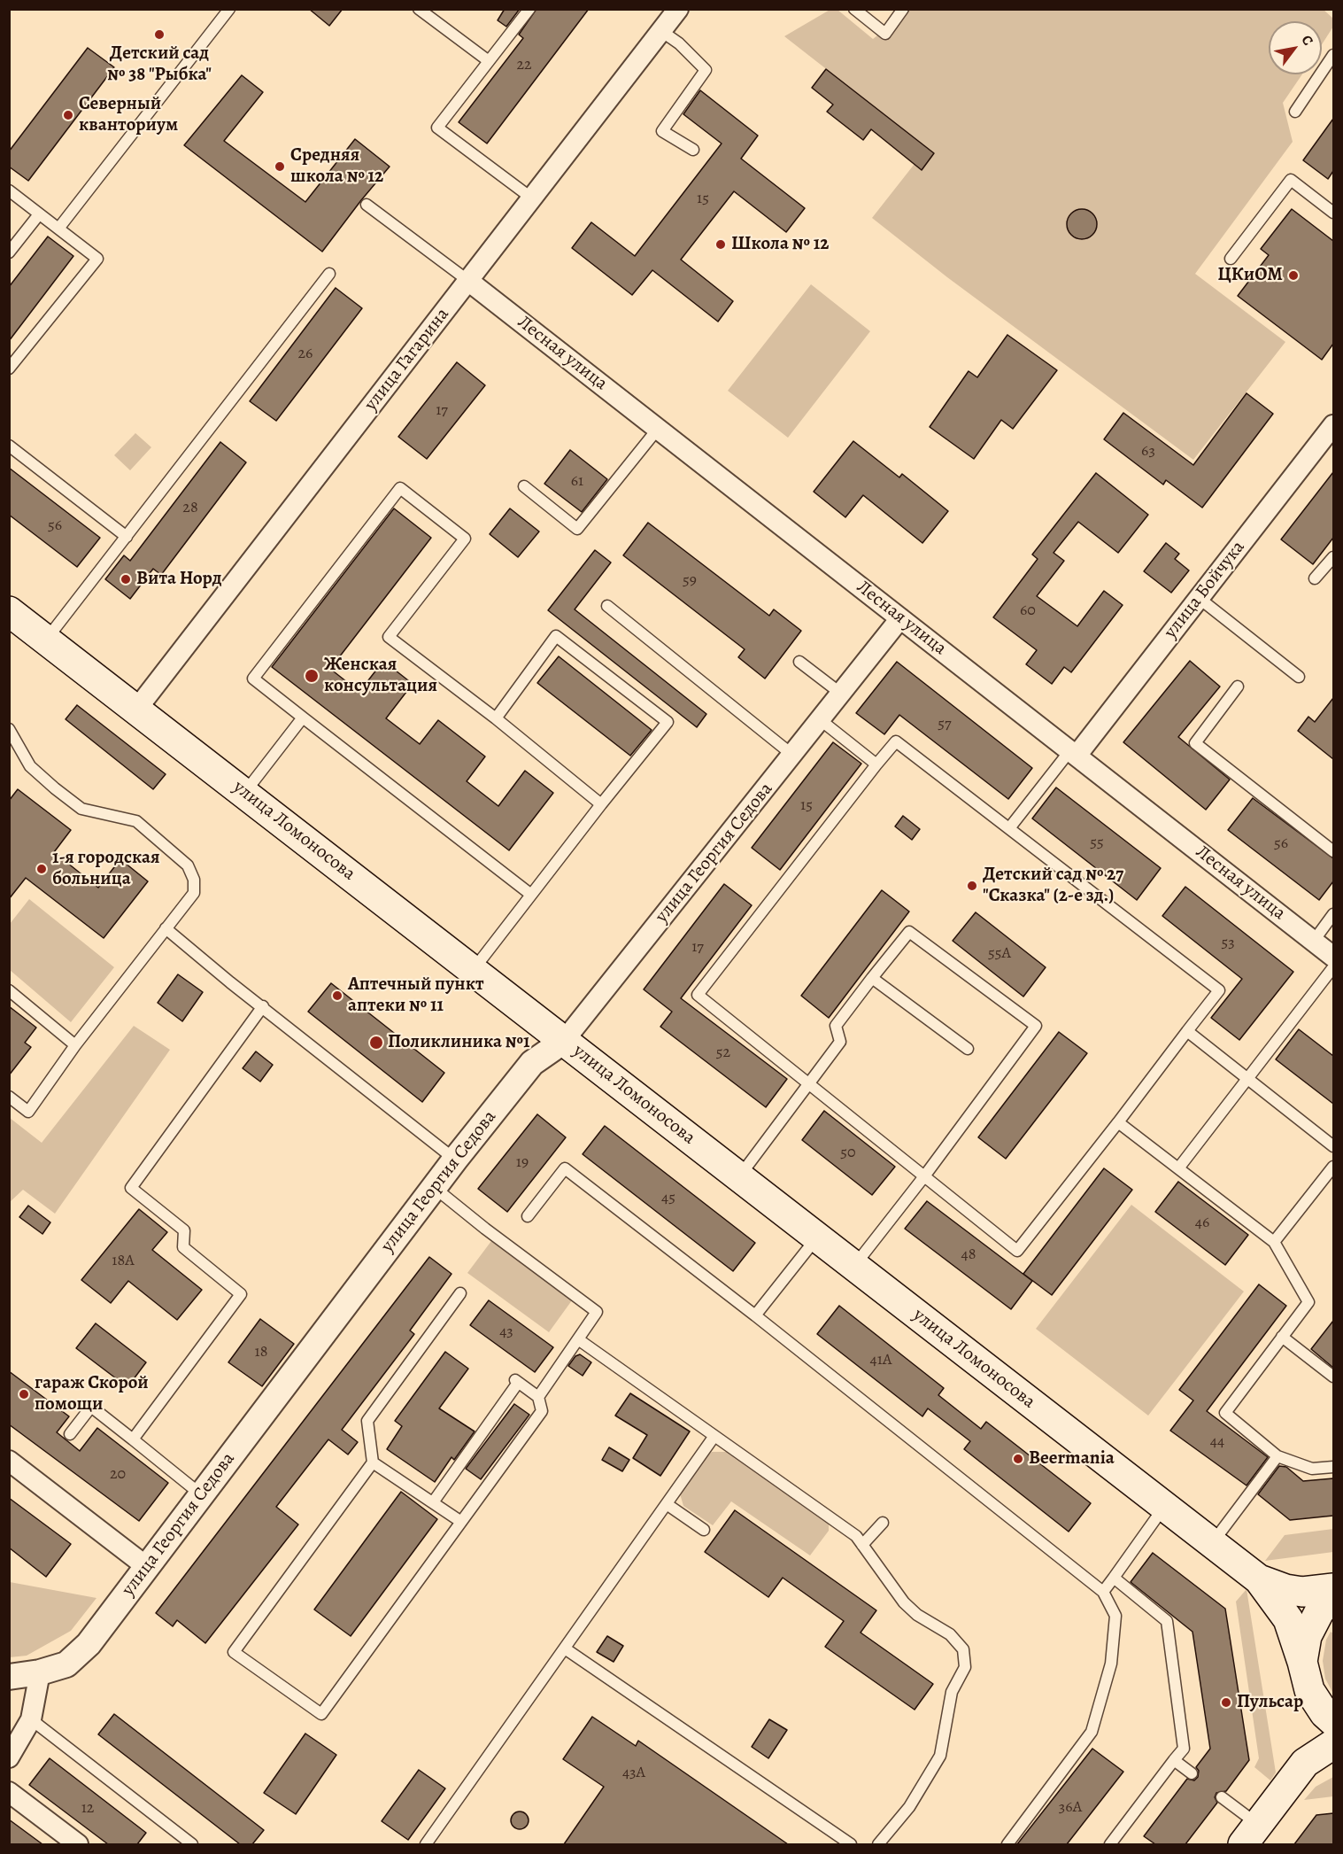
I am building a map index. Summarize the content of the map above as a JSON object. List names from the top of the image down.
{
  "streets": {
    "main road": ["улица Ломоносова"],
    "street": [
      "Лесная улица",
      "улица Гагарина",
      "улица Бойчука",
      "улица Георгия Седова"
    ]
  },
  "crossings": [
    ["Лесная улица", "улица Гагарина"],
    ["Лесная улица", "улица Бойчука"],
    ["Лесная улица", "улица Георгия Седова"],
    ["улица Гагарина", "улица Ломоносова"],
    ["улица Ломоносова", "улица Георгия Седова"]
  ],
  "places": [
    "Детский сад № 38 \"Рыбка\"",
    "Северный кванториум",
    "Средняя школа № 12",
    "Школа № 12",
    "ЦКиОМ",
    "Вита Норд",
    "Женская консультация",
    "1-я городская больница",
    "Детский сад № 27 \"Сказка\" (2-е зд.)",
    "Аптечный пункт аптеки № 11",
    "Поликлиника №1",
    "гараж Скорой помощи",
    "Beermania",
    "Пульсар"
  ],
  "house_numbers": [
    "22",
    "15",
    "26",
    "17",
    "63",
    "61",
    "28",
    "56",
    "59",
    "60",
    "57",
    "15",
    "55",
    "56",
    "53",
    "17",
    "55А",
    "52",
    "50",
    "19",
    "45",
    "46",
    "48",
    "18А",
    "43",
    "18",
    "41А",
    "44",
    "20",
    "43А",
    "36А",
    "12"
  ],
  "north": "top right"
}
